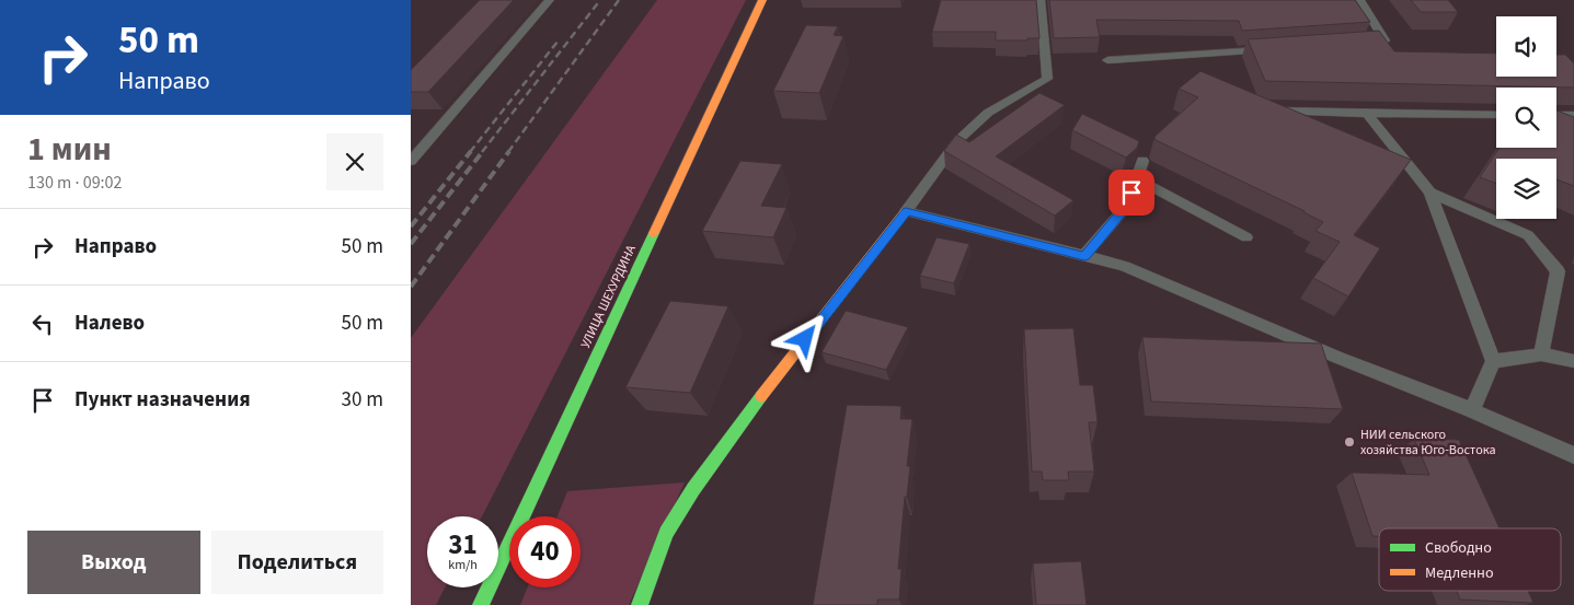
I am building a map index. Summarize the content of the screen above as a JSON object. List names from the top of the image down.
{
  "streets": {
    "main road": ["УЛИЦА ШЕХУРДИНА"]
  },
  "places": ["НИИ сельского хозяйства Юго-Востока"],
  "legend": ["Свободно", "Медленно"],
  "page": {
    "turn": ["50 m", "Направо"],
    "heading": ["1 мин", "130 m · 09:02"],
    "list": [
      {
        "name": "Направо",
        "value": "50 m"
      },
      {
        "name": "Налево",
        "value": "50 m"
      },
      {
        "name": "Пункт назначения",
        "value": "30 m"
      }
    ],
    "speed": "31 km/h",
    "limit": "40",
    "buttons": ["Выход", "Поделиться"]
  }
}
